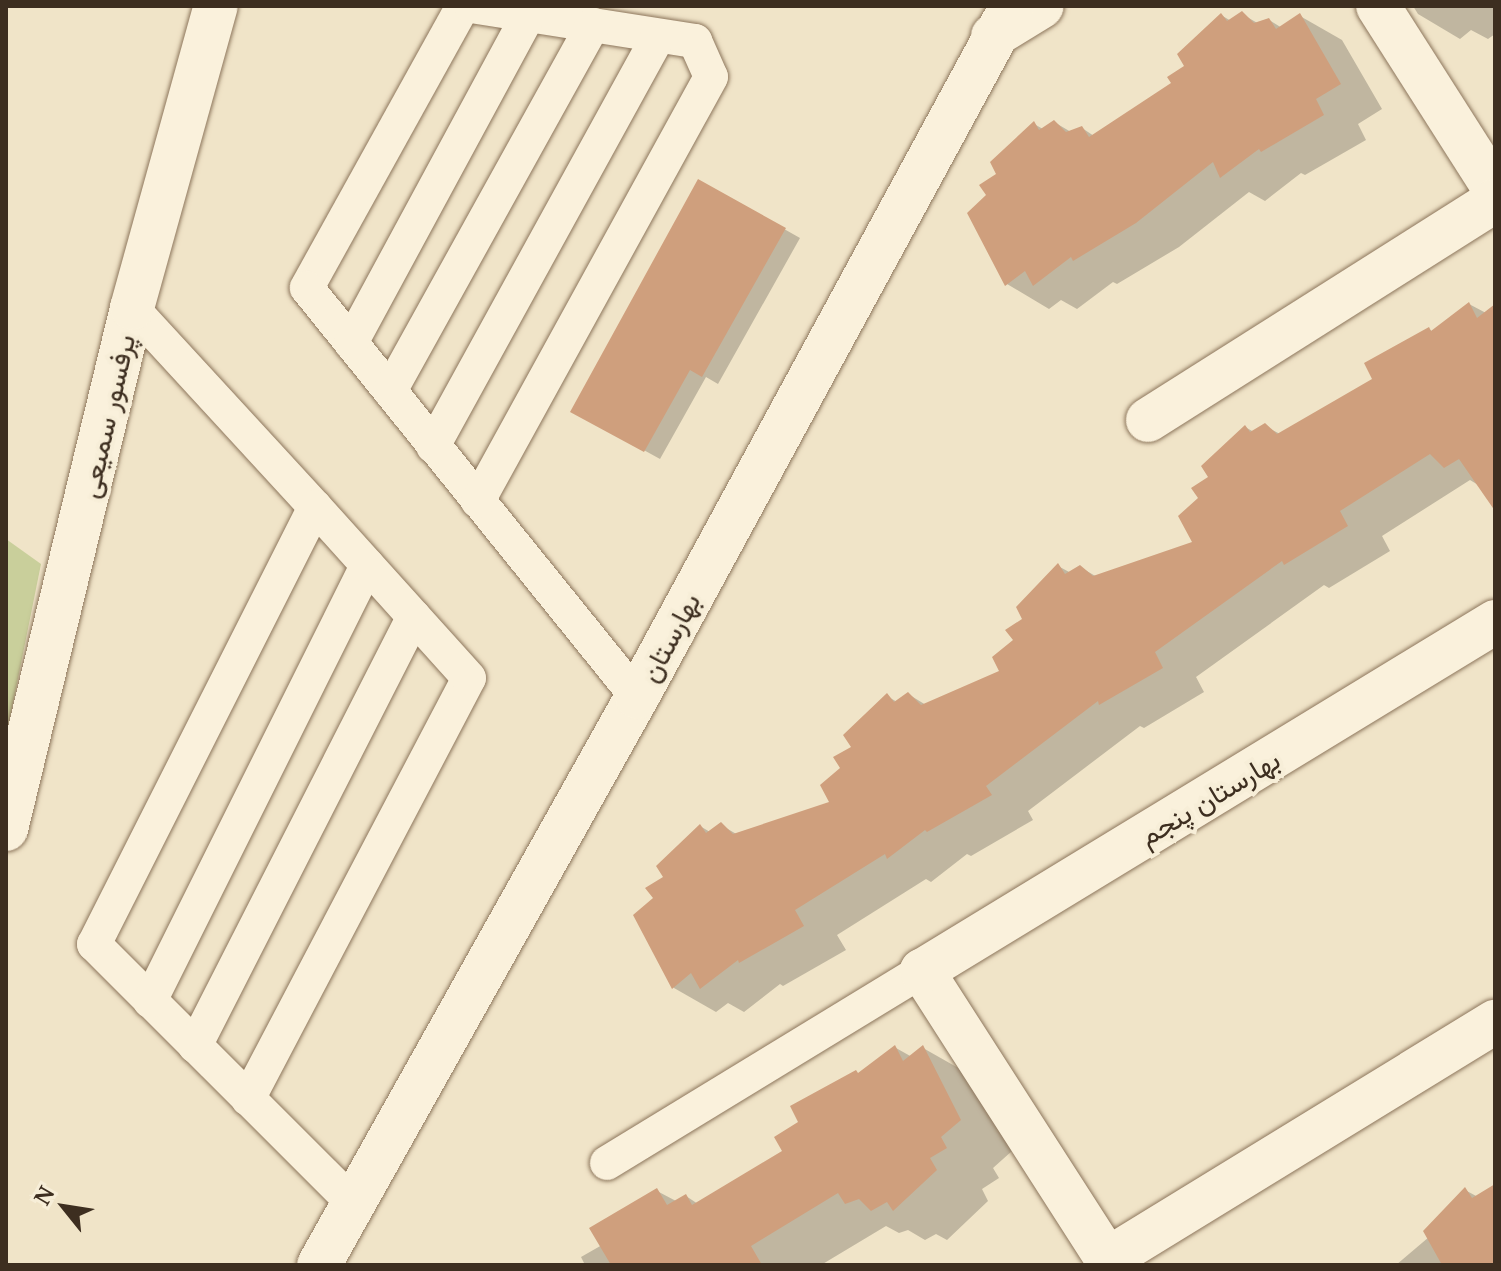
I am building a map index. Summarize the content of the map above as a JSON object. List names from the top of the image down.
{
  "streets": {
    "main road": ["پرفسور سمیعی", "بهارستان", "بهارستان پنجم"]
  },
  "north": "top left"
}
